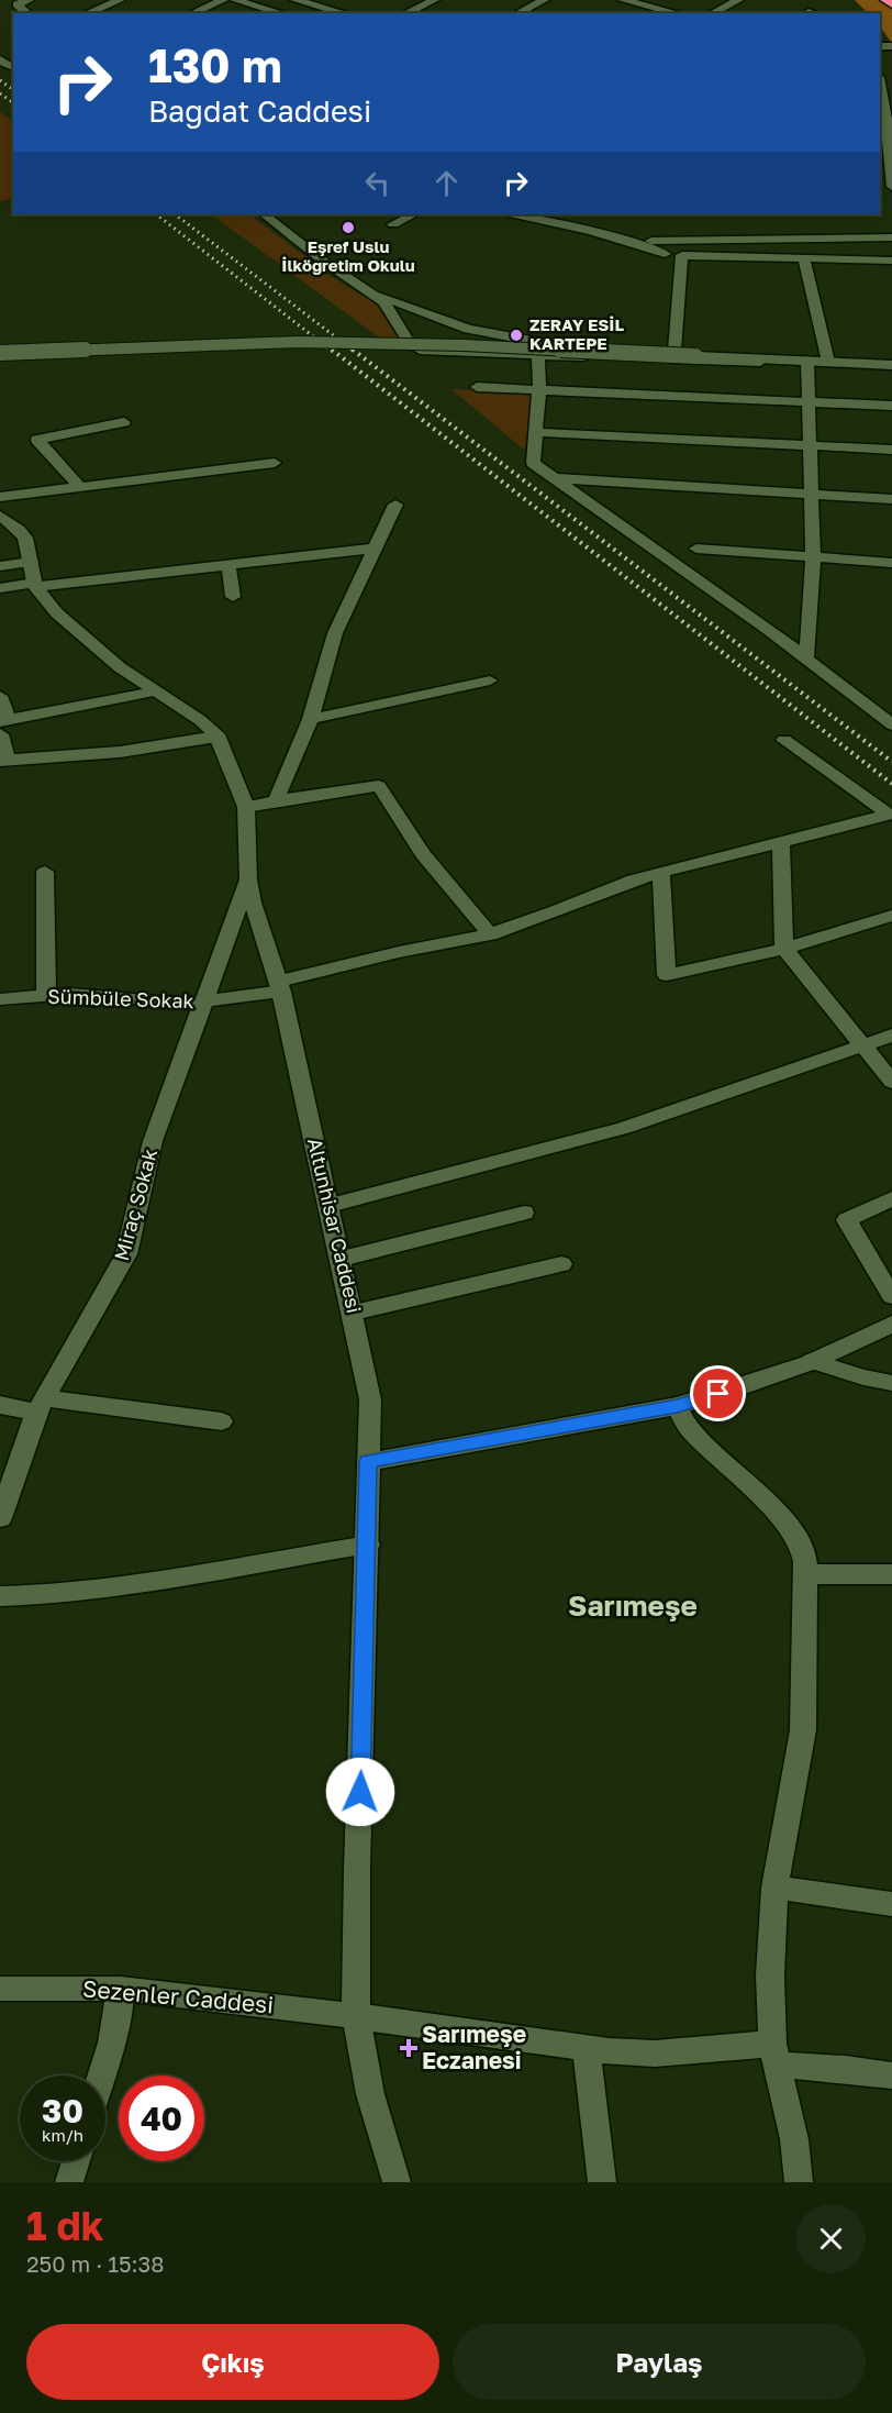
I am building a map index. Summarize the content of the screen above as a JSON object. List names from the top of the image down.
{
  "streets": {
    "street": [
      "Sümbüle Sokak",
      "Miraç Sokak",
      "Altunhisar Caddesi",
      "Sezenler Caddesi"
    ]
  },
  "crossings": [
    ["Sümbüle Sokak", "Miraç Sokak"],
    ["Sümbüle Sokak", "Altunhisar Caddesi"],
    ["Miraç Sokak", "Altunhisar Caddesi"],
    ["Altunhisar Caddesi", "Sezenler Caddesi"]
  ],
  "districts": ["Sarımeşe"],
  "places": {
    "other": ["Eşref Uslu İlköğretim Okulu", "ZERAY ESİL KARTEPE"],
    "health": ["Sarımeşe Eczanesi"]
  },
  "page": {
    "turn": ["130 m", "Bağdat Caddesi"],
    "speed": "30 km/h",
    "limit": "40",
    "heading": ["1 dk", "250 m · 15:38"],
    "buttons": ["Çıkış", "Paylaş"]
  }
}
